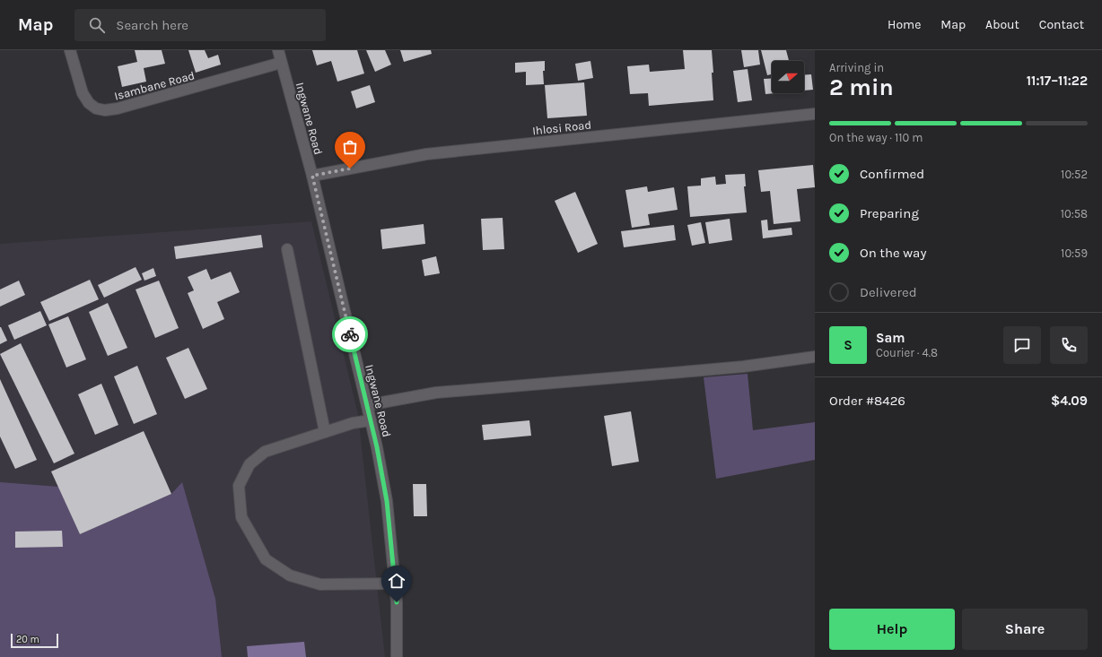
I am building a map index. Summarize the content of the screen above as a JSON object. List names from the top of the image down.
{
  "streets": {
    "street": ["Isambane Road", "Ingwane Road", "Ihlosi Road"]
  },
  "crossings": [
    ["Isambane Road", "Ingwane Road"],
    ["Ingwane Road", "Ihlosi Road"]
  ],
  "scale_bar": "20 m",
  "north": "right",
  "page": {
    "header": "Map",
    "search": "Search here",
    "nav": [
      "Home",
      "Map",
      "About",
      "Contact"
    ],
    "heading": ["2 min", "Arriving in", "11:17–11:22"],
    "panel": [
      "Sam",
      "Courier · 4.8",
      "Order #8426",
      "$4.09"
    ],
    "bar": "On the way · 110 m",
    "list": [
      ["Confirmed", "10:52"],
      ["Preparing", "10:58"],
      ["On the way", "10:59"],
      "Delivered"
    ],
    "round": "S",
    "buttons": ["Help", "Share"],
    "scale": "20 m"
  }
}
